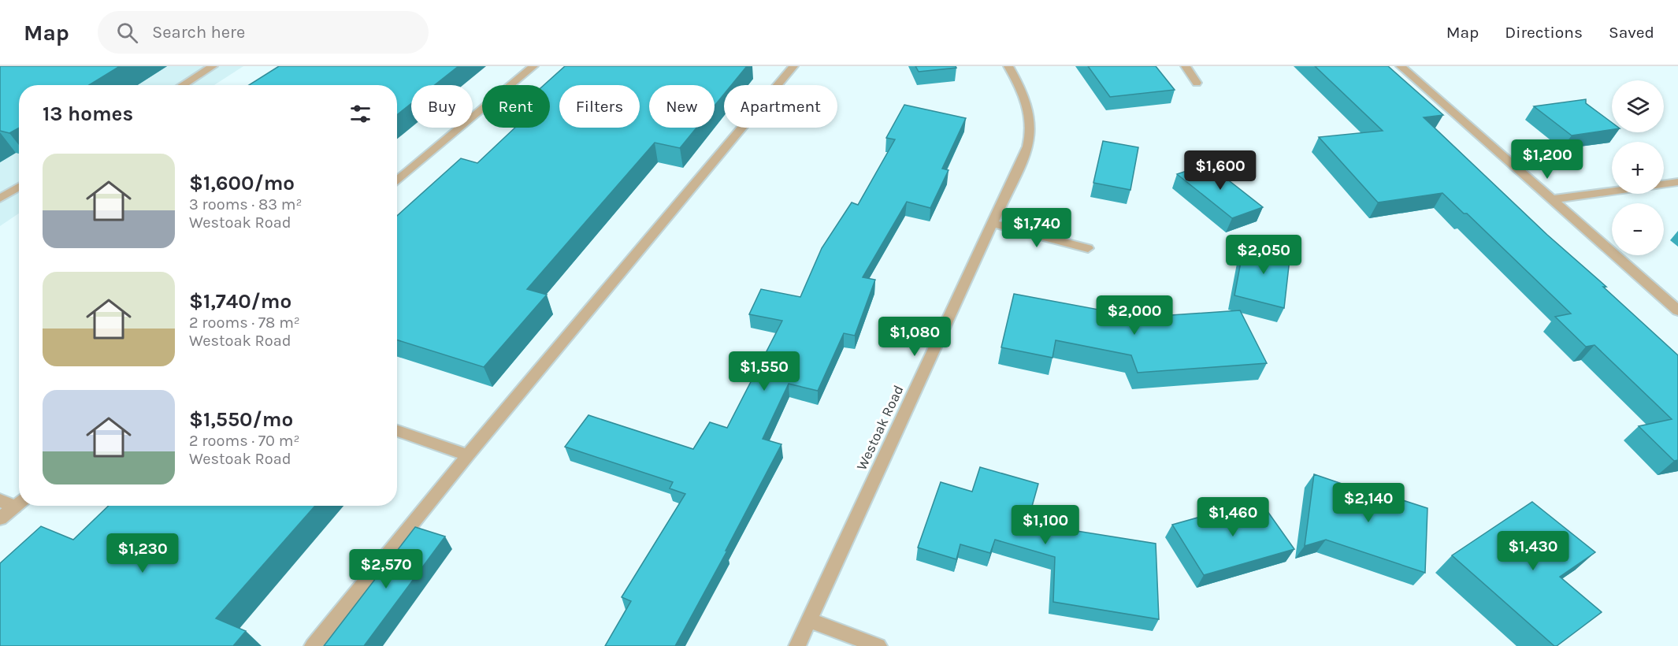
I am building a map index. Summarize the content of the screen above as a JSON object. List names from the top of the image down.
{
  "streets": {
    "street": ["Westoak Road"]
  },
  "page": {
    "header": "Map",
    "search": "Search here",
    "nav": ["Map", "Directions", "Saved"],
    "map_buttons": ["+", "−"],
    "chip": [
      "Buy",
      "Rent",
      "Filters",
      "New",
      "Apartment"
    ],
    "heading": "13 homes",
    "price": [
      "$1,200",
      "$1,600",
      "$1,740",
      "$2,050",
      "$2,000",
      "$1,080",
      "$1,550",
      "$2,140",
      "$1,460",
      "$1,100",
      "$1,430",
      "$1,230",
      "$2,570"
    ],
    "list": [
      {
        "name": "$1,600/mo",
        "note": "3 rooms · 83 m² · Westoak Road"
      },
      {
        "name": "$1,740/mo",
        "note": "2 rooms · 78 m² · Westoak Road"
      },
      {
        "name": "$1,550/mo",
        "note": "2 rooms · 70 m² · Westoak Road"
      }
    ]
  }
}
